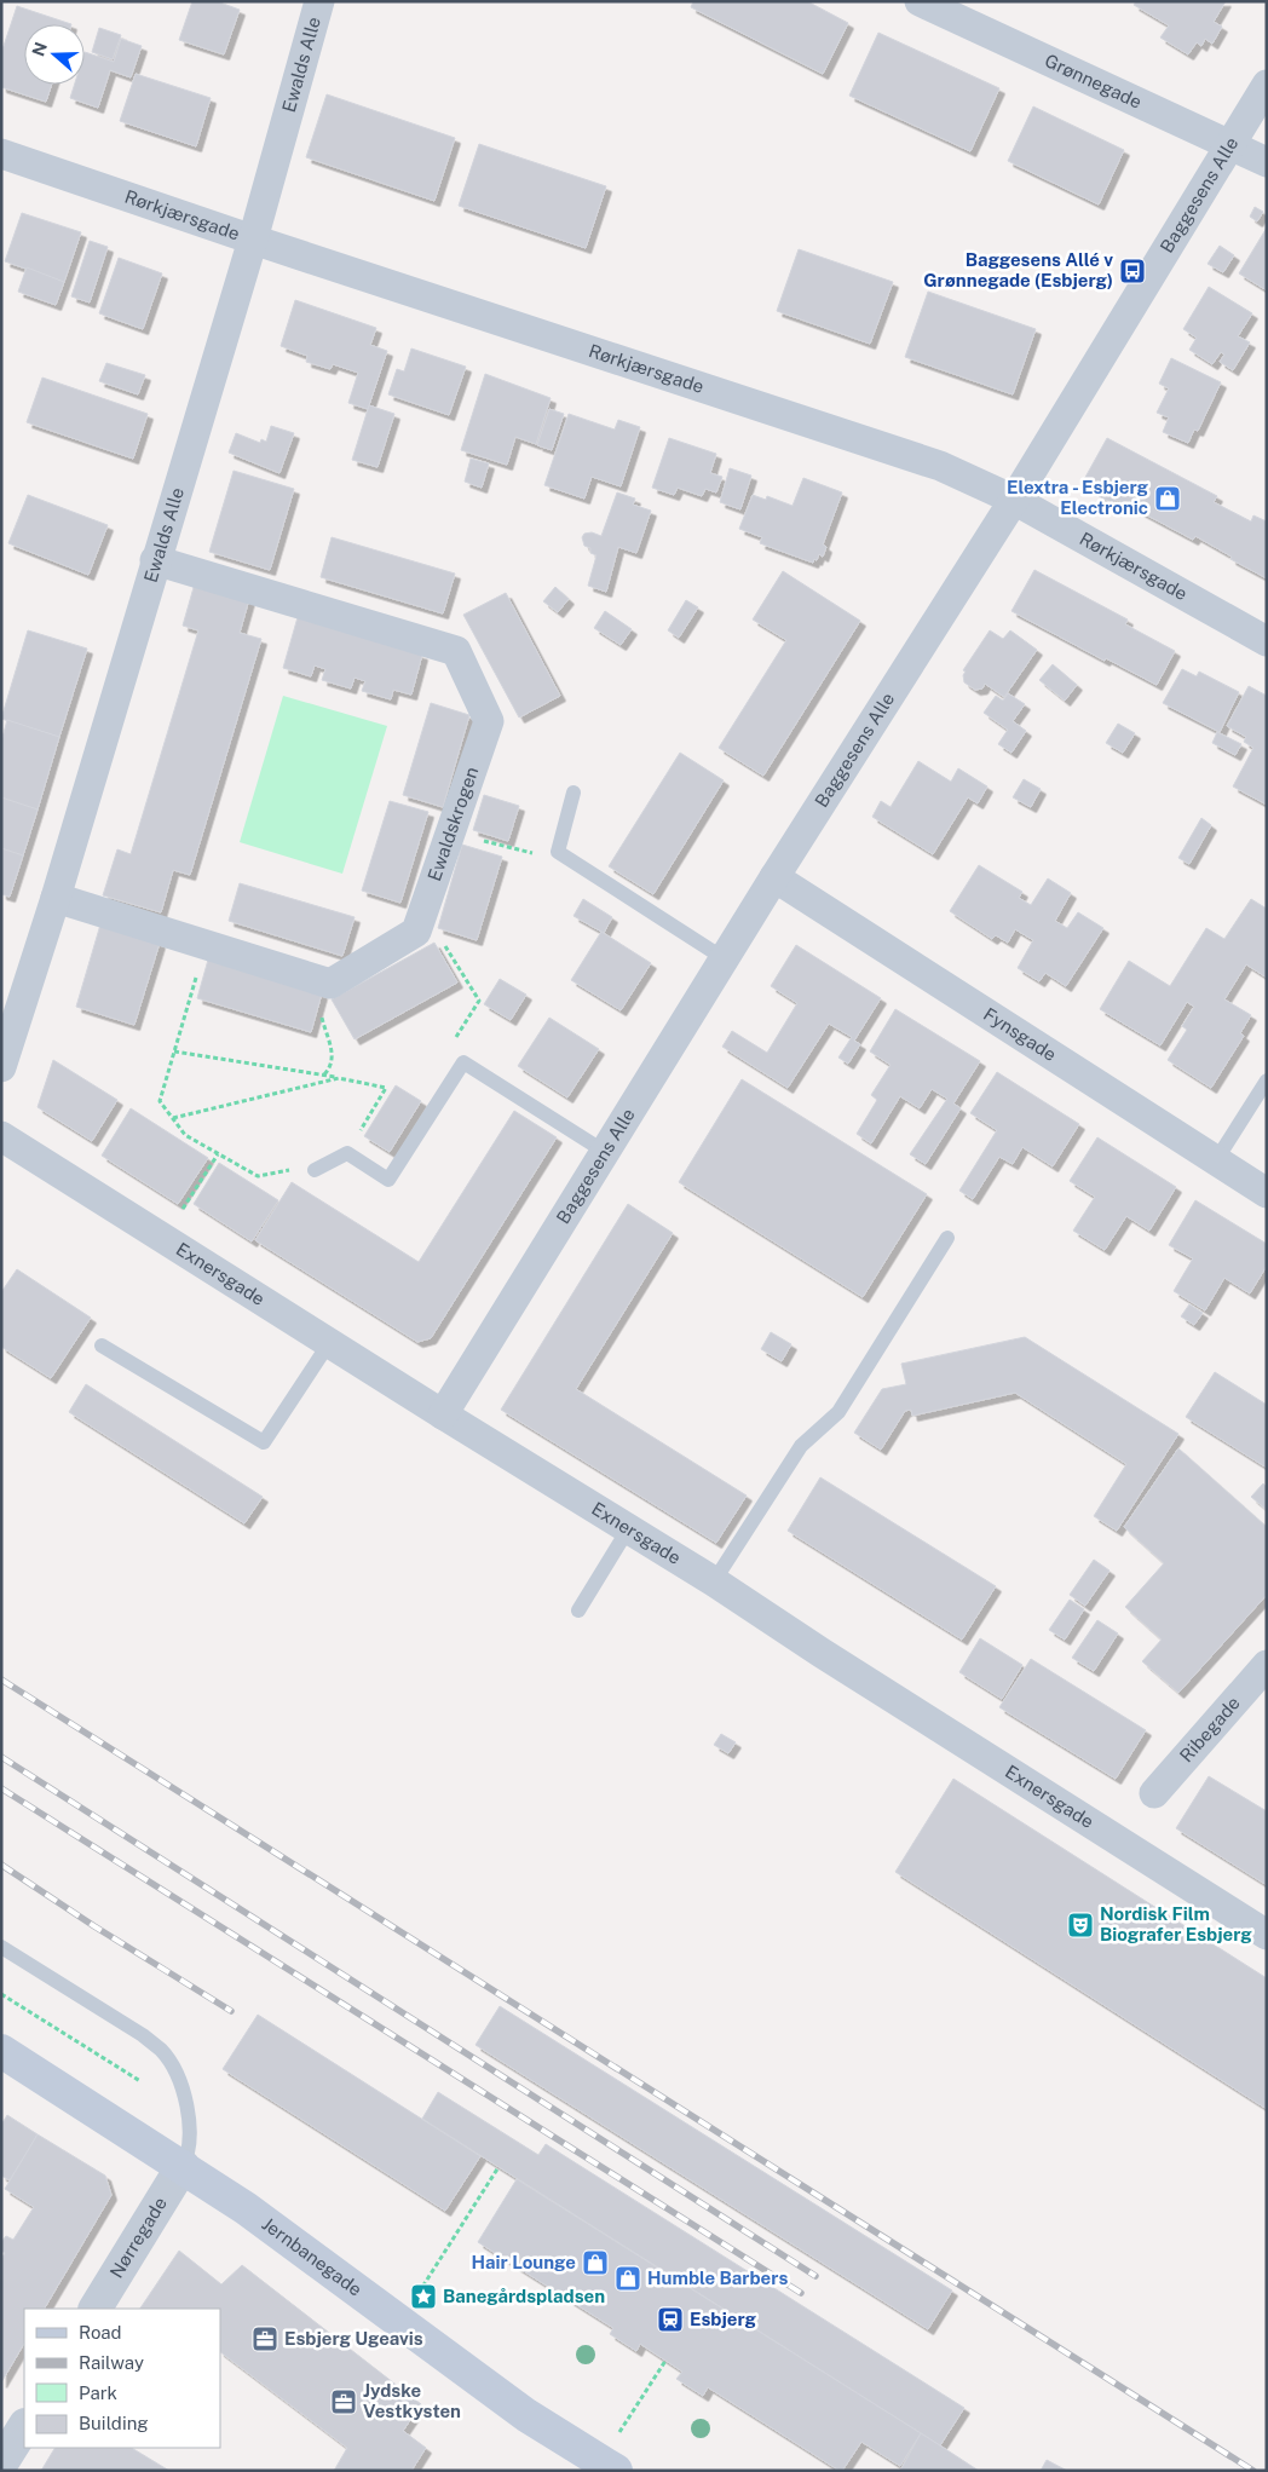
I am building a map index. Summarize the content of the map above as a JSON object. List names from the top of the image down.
{
  "streets": {
    "main road": ["Jernbanegade"],
    "street": [
      "Ewalds Alle",
      "Grønnegade",
      "Baggesens Alle",
      "Rørkjærsgade",
      "Ewaldskrogen",
      "Fynsgade",
      "Exnersgade",
      "Ribegade",
      "Nørregade"
    ]
  },
  "crossings": [
    ["Ewalds Alle", "Rørkjærsgade"],
    ["Ewalds Alle", "Ewaldskrogen"],
    ["Grønnegade", "Baggesens Alle"],
    ["Baggesens Alle", "Rørkjærsgade"],
    ["Baggesens Alle", "Fynsgade"],
    ["Baggesens Alle", "Exnersgade"],
    ["Nørregade", "Jernbanegade"]
  ],
  "places": {
    "bus stop": ["Baggesens Allé v Grønnegade (Esbjerg)"],
    "shop": ["Elextra - Esbjerg Electronic", "Hair Lounge", "Humble Barbers"],
    "theatre": ["Nordisk Film Biografer Esbjerg"],
    "place": ["Banegårdspladsen"],
    "station": ["Esbjerg"],
    "office": ["Esbjerg Ugeavis", "Jydske Vestkysten"]
  },
  "legend": [
    "Road",
    "Railway",
    "Park",
    "Building"
  ],
  "north": "left"
}
